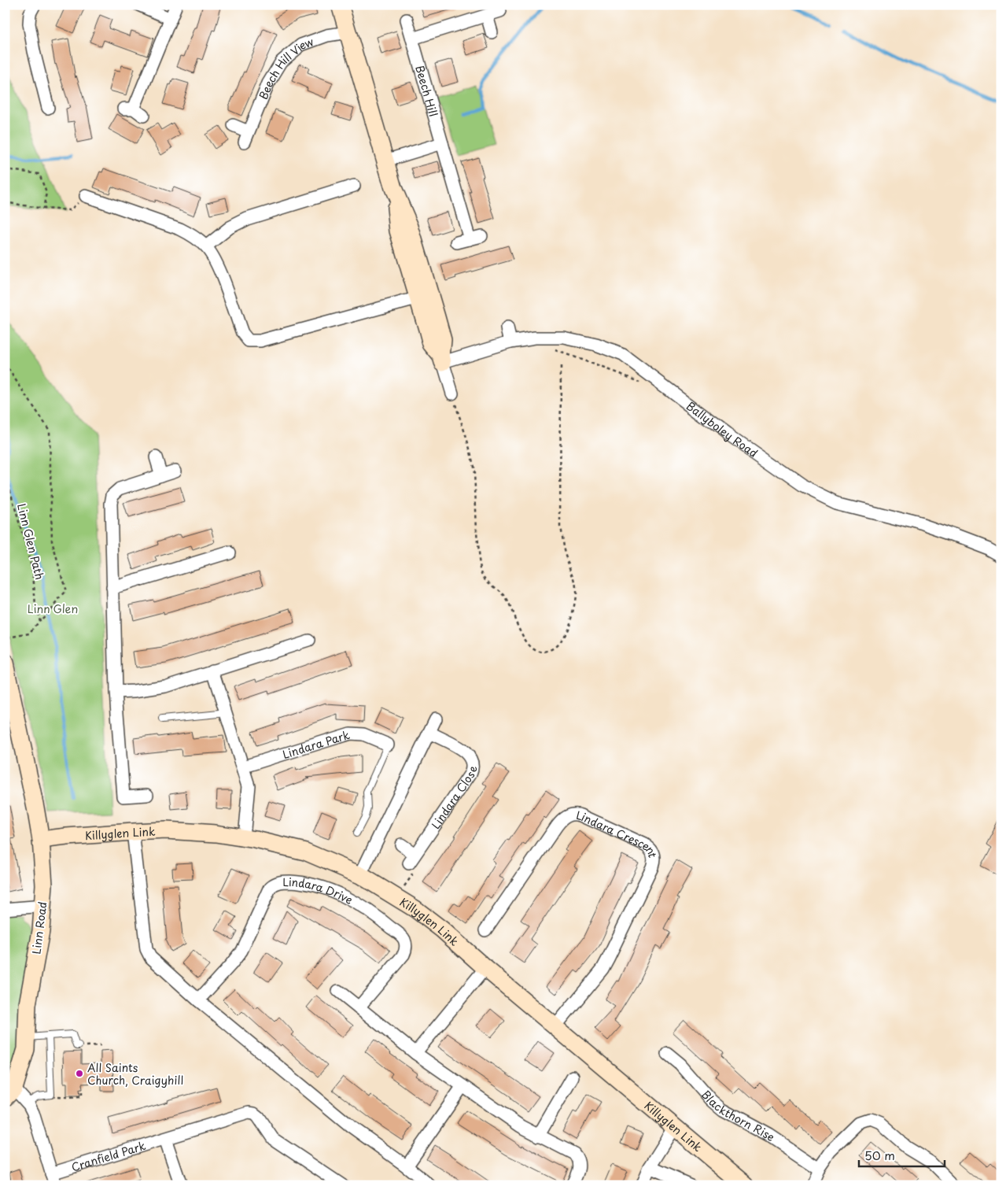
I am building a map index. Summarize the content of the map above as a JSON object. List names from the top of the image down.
{
  "streets": {
    "street": [
      "Beech Hill View",
      "Beech Hill",
      "Ballyboley Road",
      "Lindara Park",
      "Lindara Close",
      "Killyglen Link",
      "Lindara Crescent",
      "Lindara Drive",
      "Linn Road",
      "Blackthorn Rise",
      "Cranfield Park"
    ],
    "path": ["Linn Glen Path"]
  },
  "crossings": [
    ["Killyglen Link", "Lindara Crescent"],
    ["Killyglen Link", "Linn Road"],
    ["Linn Road", "Cranfield Park"]
  ],
  "parks": ["Linn Glen"],
  "places": ["All Saints Church, Craigyhill"],
  "scale_bar": "50 m"
}
